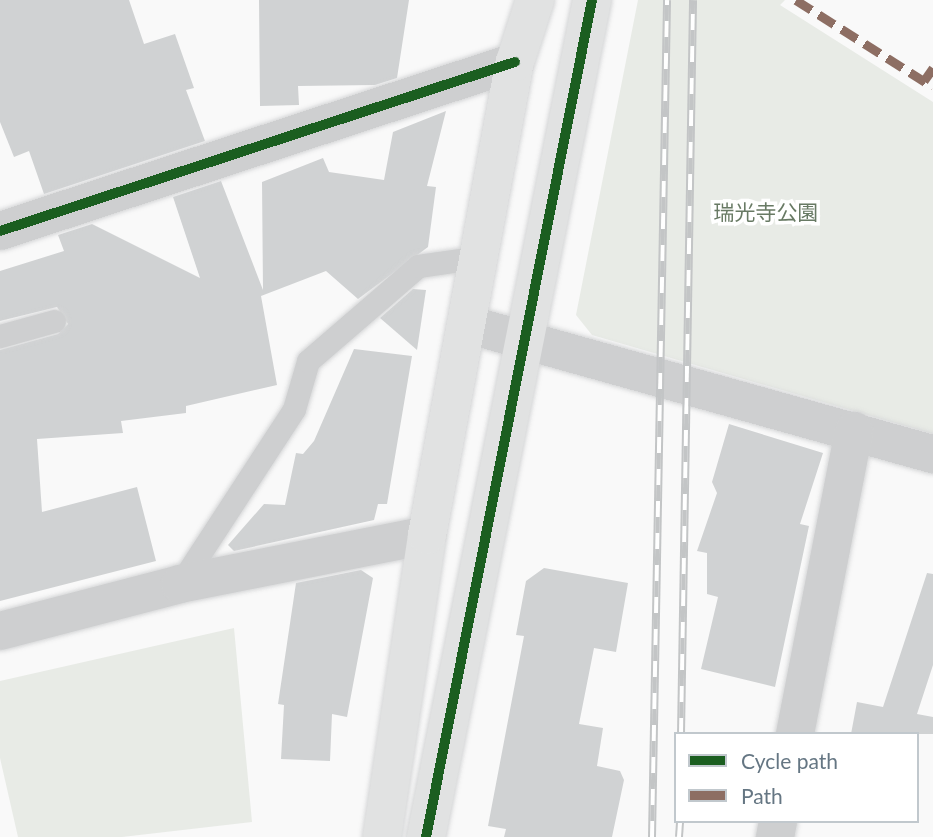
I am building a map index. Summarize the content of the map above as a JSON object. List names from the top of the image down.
{
  "parks": ["瑞光寺公園"],
  "legend": ["Cycle path", "Path"]
}
